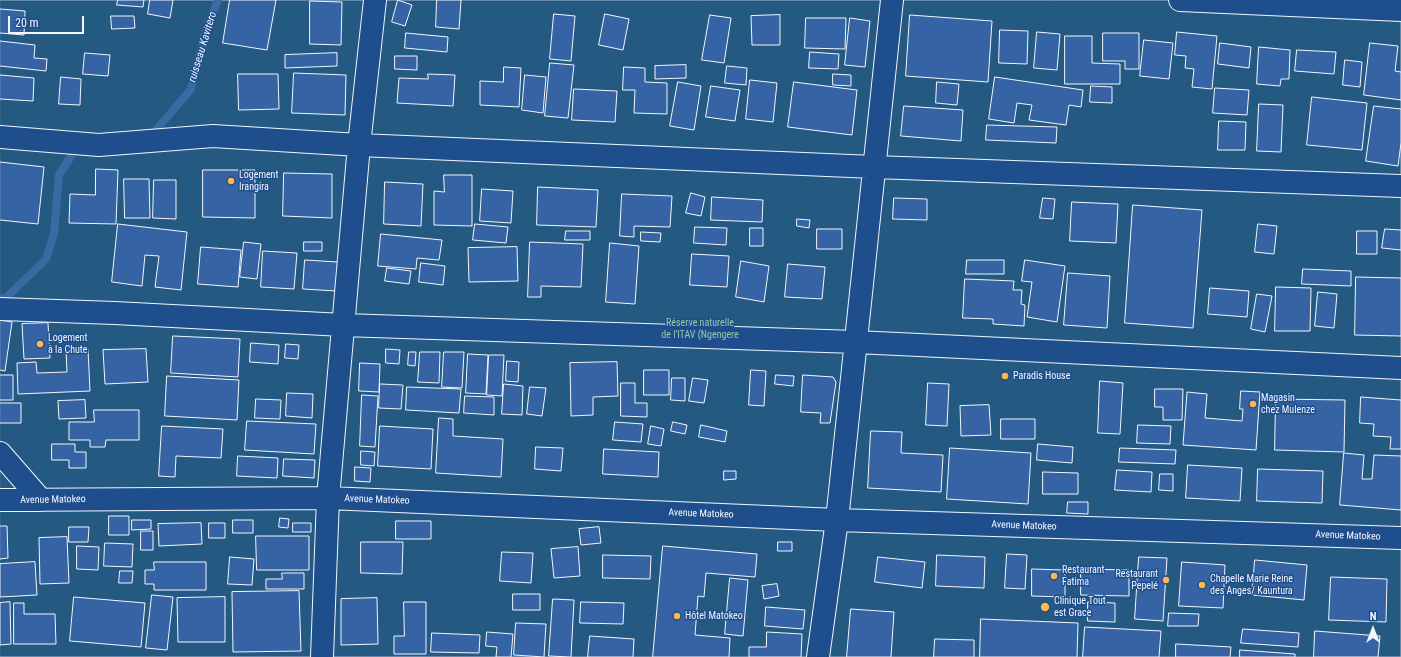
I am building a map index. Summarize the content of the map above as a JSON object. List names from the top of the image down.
{
  "streets": {
    "street": ["Avenue Matokeo"]
  },
  "water": ["ruisseau Kavitero"],
  "parks": ["Réserve naturelle de l'ITAV (Ngengere"],
  "places": [
    "Logement Irangira",
    "Logement à la Chute",
    "Paradis House",
    "Magasin chez Mulenze",
    "Restaurant Fatima",
    "Restaurant Pepelé",
    "Chapelle Marie Reine des Anges/ Kauntura",
    "Clinique Tout est Grace",
    "Hôtel Matokeo"
  ],
  "scale_bar": "20 m",
  "north": "top"
}
